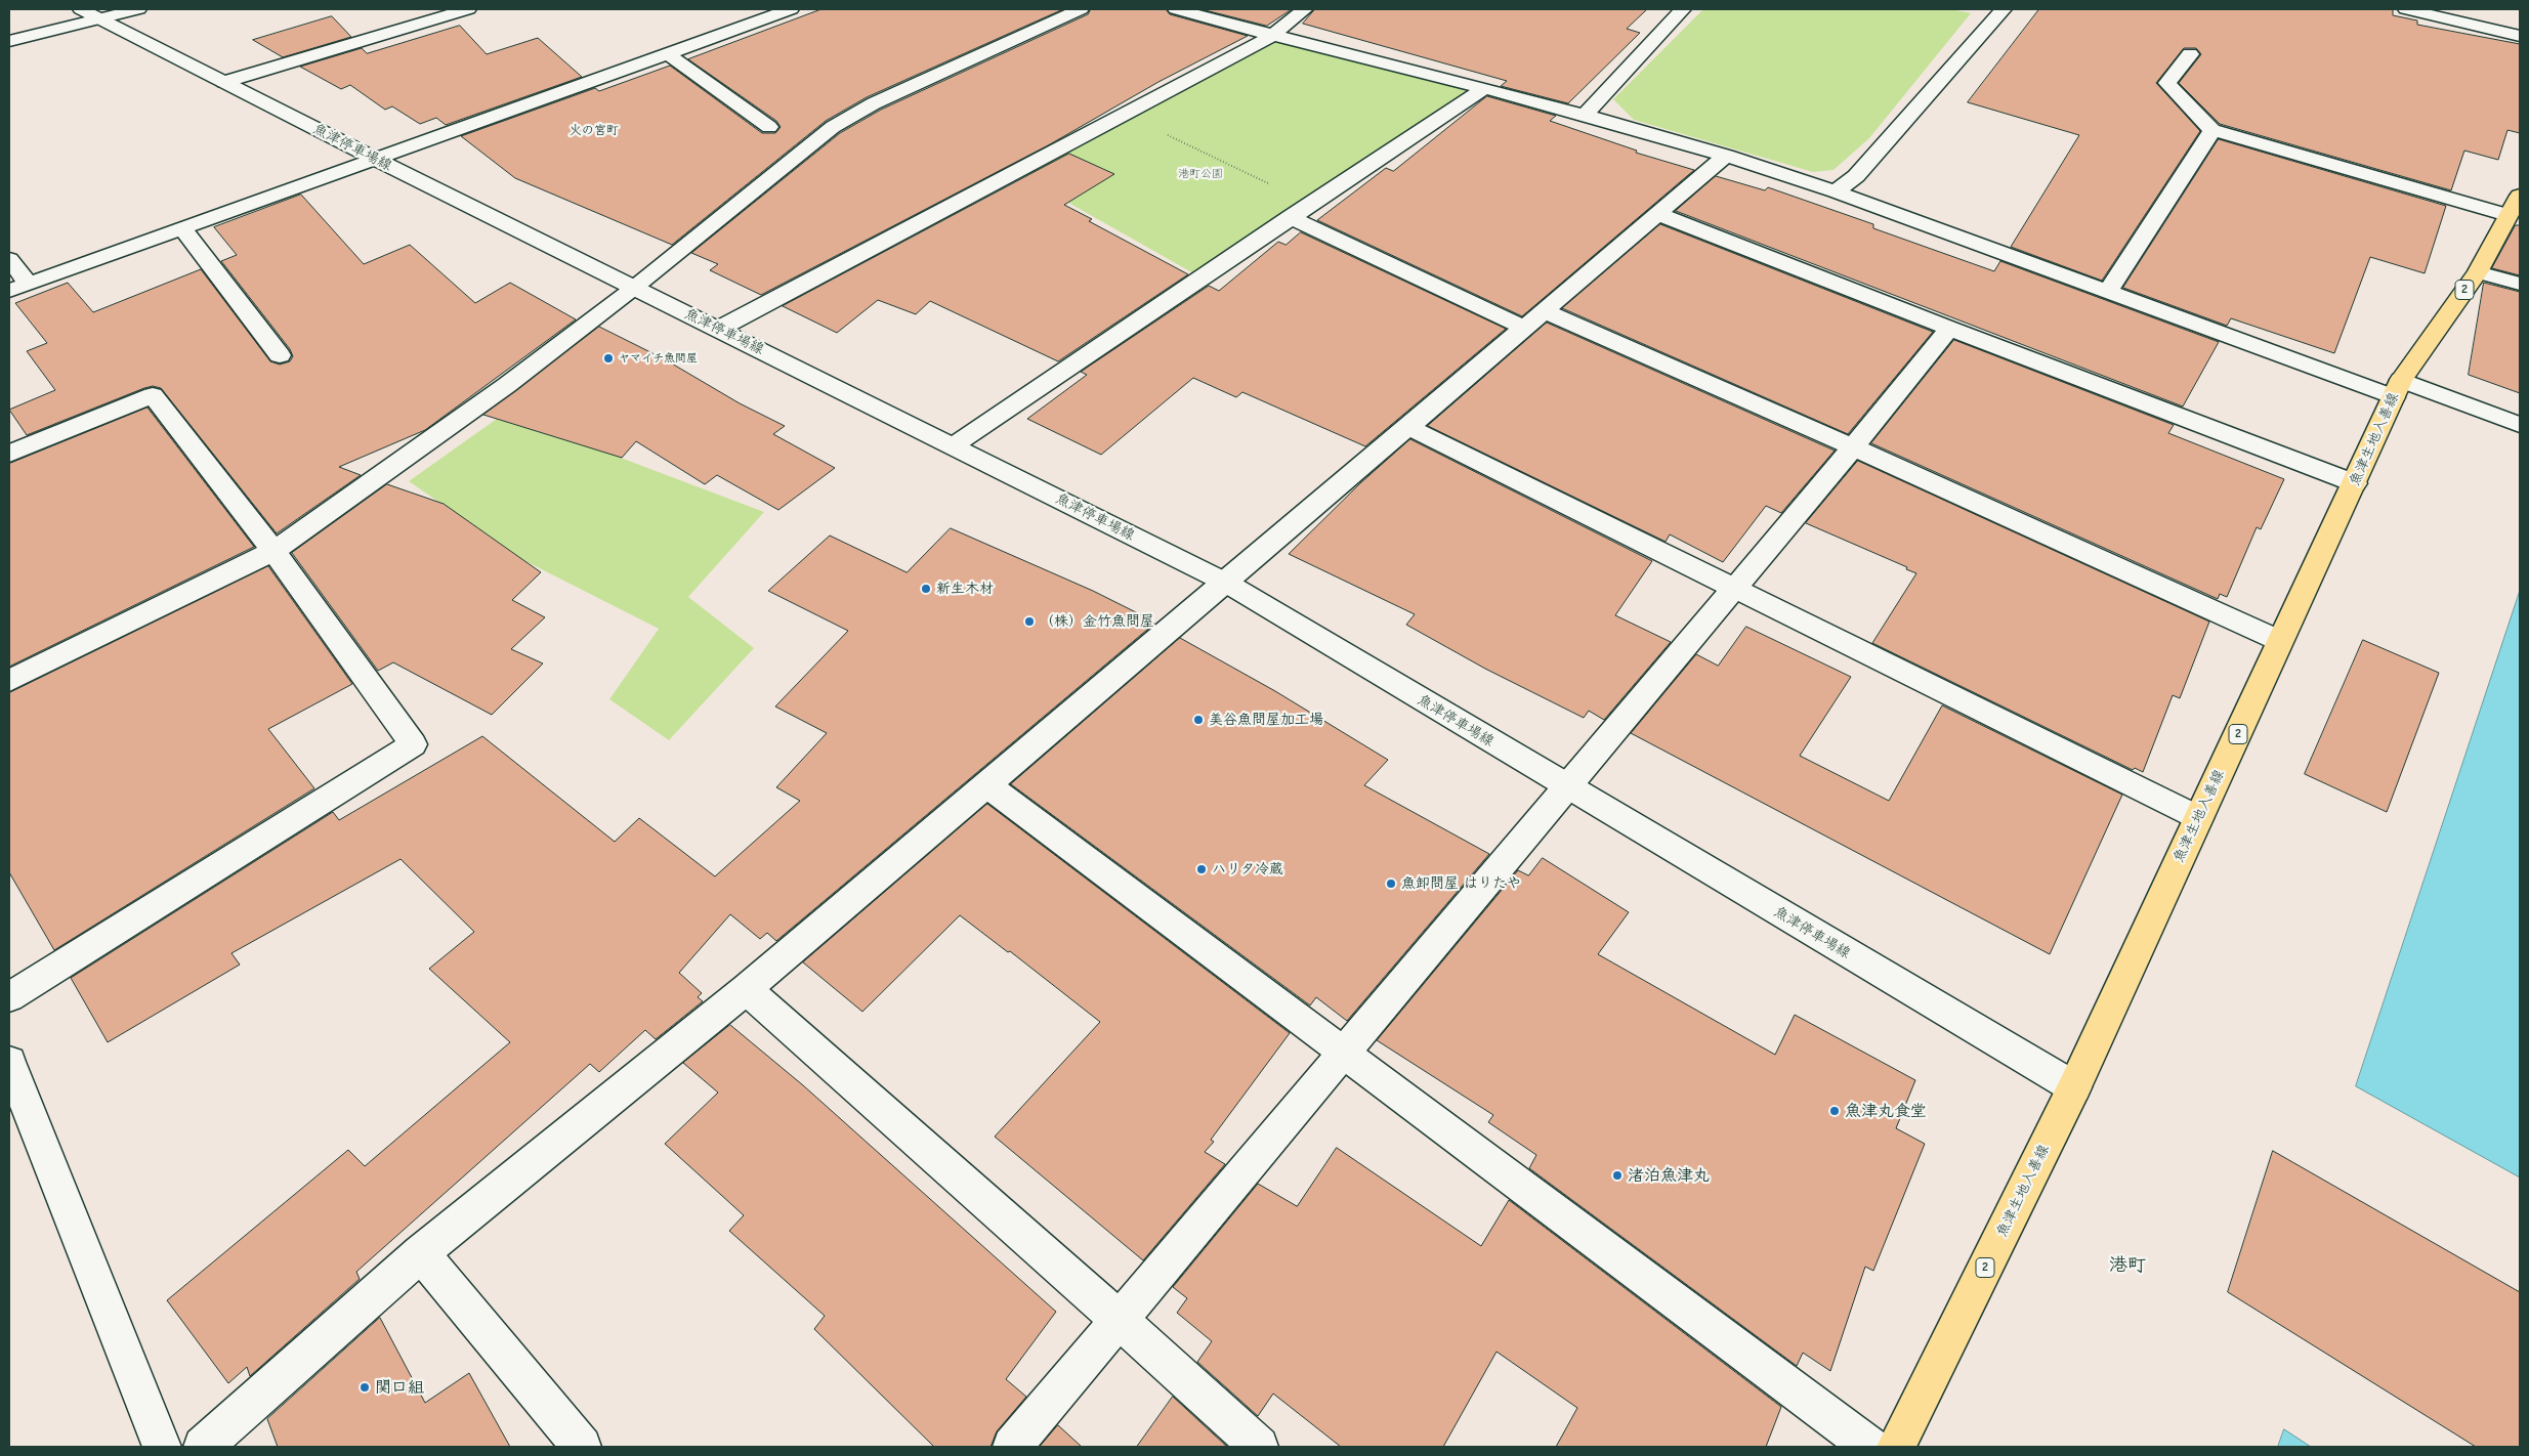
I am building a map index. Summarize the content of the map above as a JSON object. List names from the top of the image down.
{
  "streets": {
    "main road": ["2", "魚津生地入善線"],
    "street": ["魚津停車場線"]
  },
  "crossings": [
    ["魚津停車場線", "魚津生地入善線"]
  ],
  "districts": ["火の宮町", "港町"],
  "parks": ["港町公園"],
  "places": [
    "ヤマイチ魚問屋",
    "新生木材",
    "（株）金竹魚問屋",
    "美谷魚問屋加工場",
    "ハリタ冷蔵",
    "魚卸問屋 はりたや",
    "魚津丸食堂",
    "渚泊魚津丸",
    "関口組"
  ]
}
